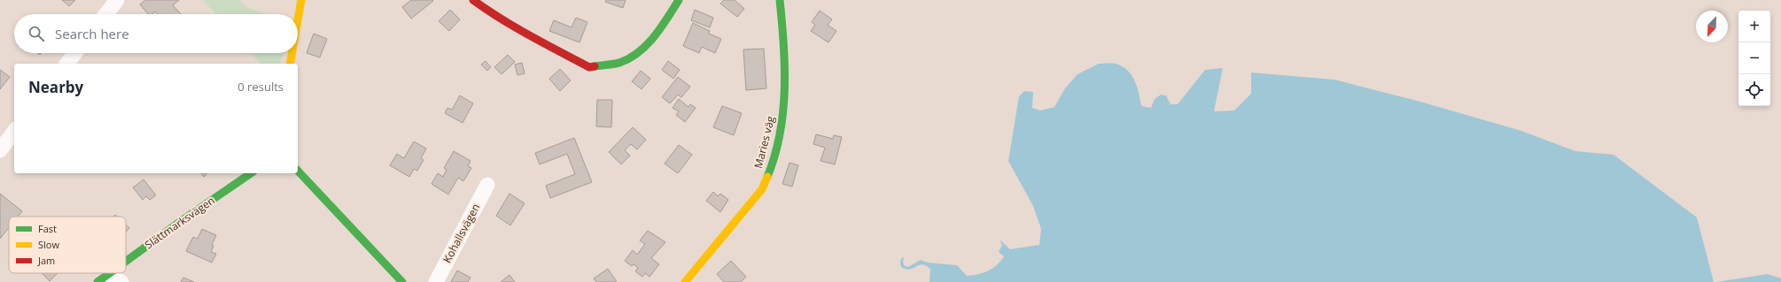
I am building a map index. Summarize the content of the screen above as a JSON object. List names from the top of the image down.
{
  "streets": {
    "street": ["Maries väg", "Slättmarksvägen", "Kohallsvägen"]
  },
  "legend": ["Fast", "Slow", "Jam"],
  "north": "bottom left",
  "page": {
    "map_buttons": ["+", "−"],
    "search": "Search here",
    "heading": ["Nearby", "0 results"]
  }
}
